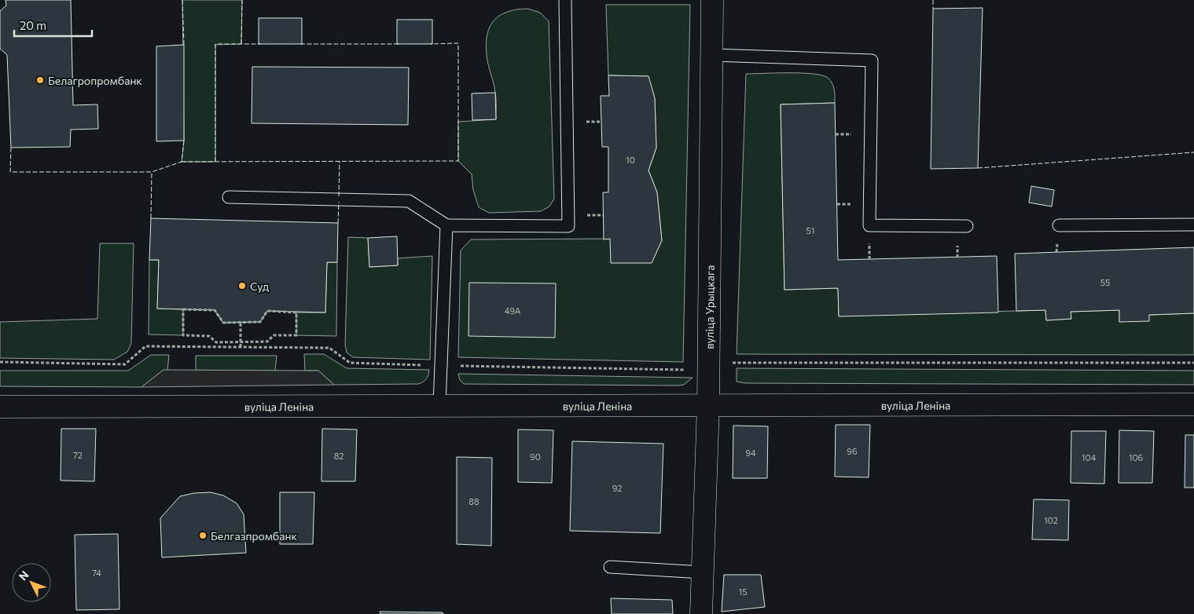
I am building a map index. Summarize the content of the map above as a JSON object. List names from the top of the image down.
{
  "streets": {
    "street": ["вуліца Урыцкага", "вуліца Леніна"]
  },
  "crossings": [
    ["вуліца Урыцкага", "вуліца Леніна"]
  ],
  "places": ["Белагропромбанк", "Суд", "Белгазпромбанк"],
  "house_numbers": [
    "10",
    "51",
    "55",
    "49А",
    "96",
    "94",
    "72",
    "82",
    "90",
    "104",
    "106",
    "92",
    "88",
    "102",
    "74",
    "15"
  ],
  "scale_bar": "20 m",
  "north": "top left"
}
